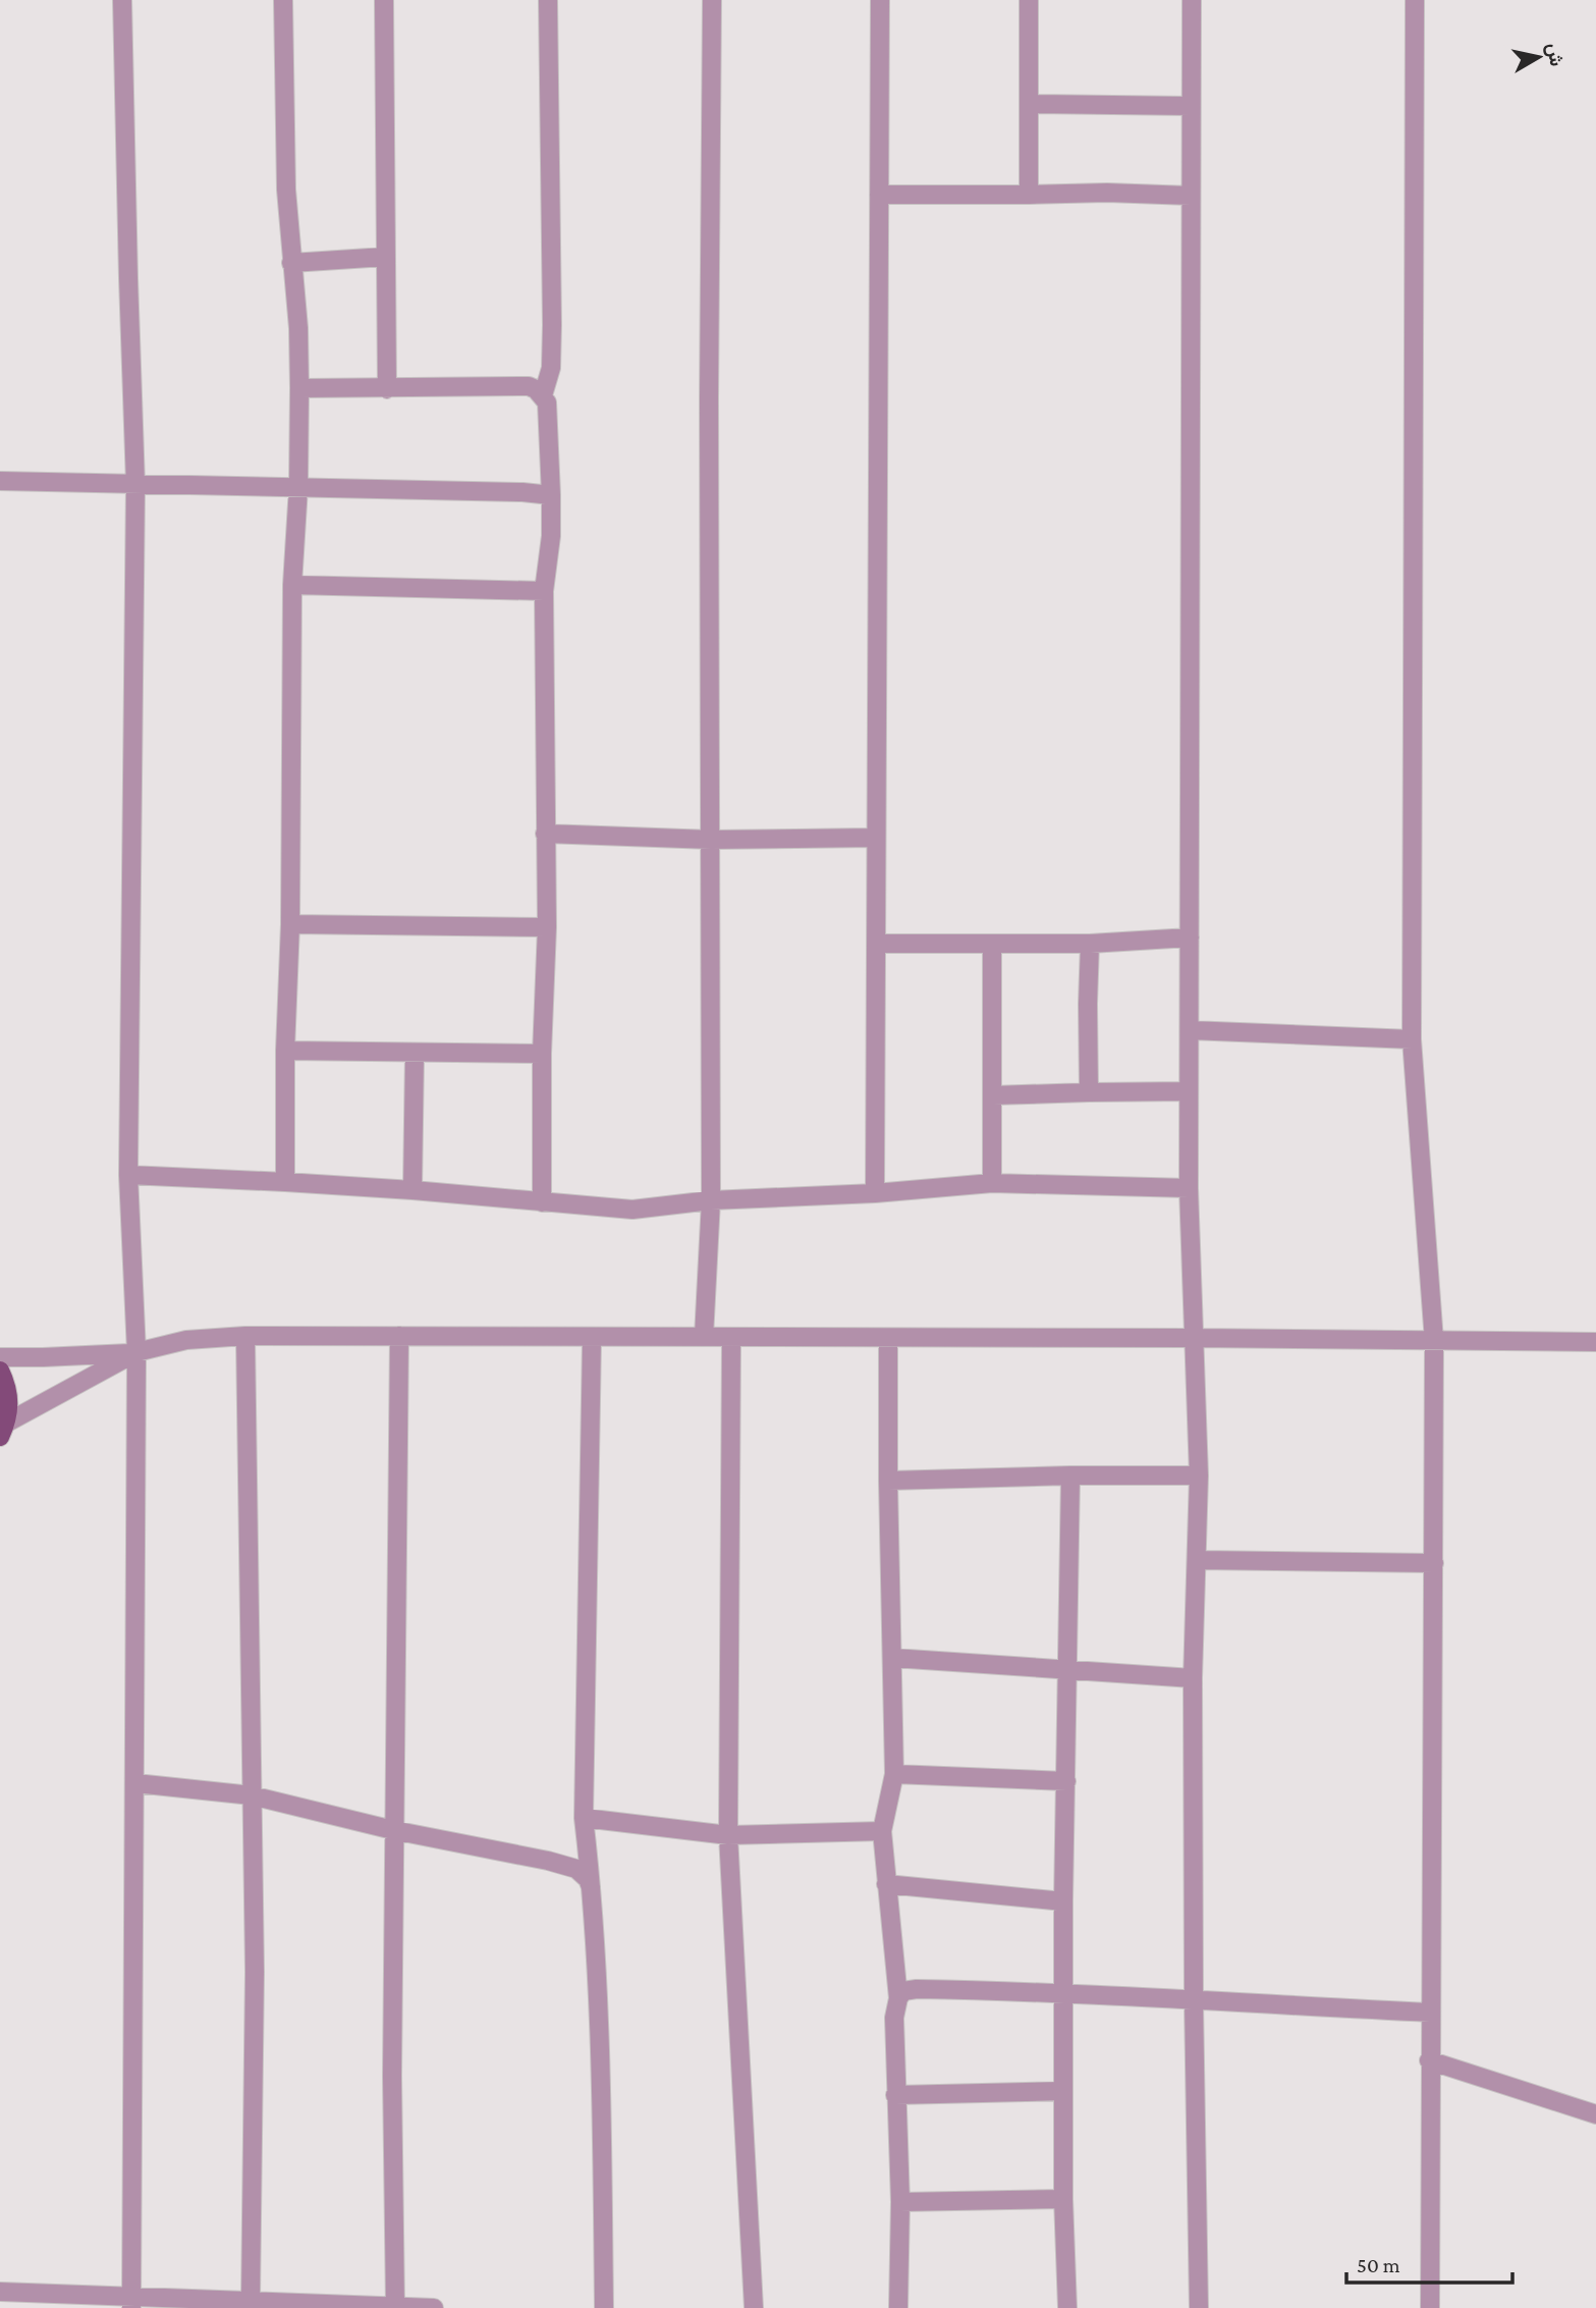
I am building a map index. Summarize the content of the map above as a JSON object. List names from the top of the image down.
{
  "scale_bar": "50 m",
  "north": "right"
}
